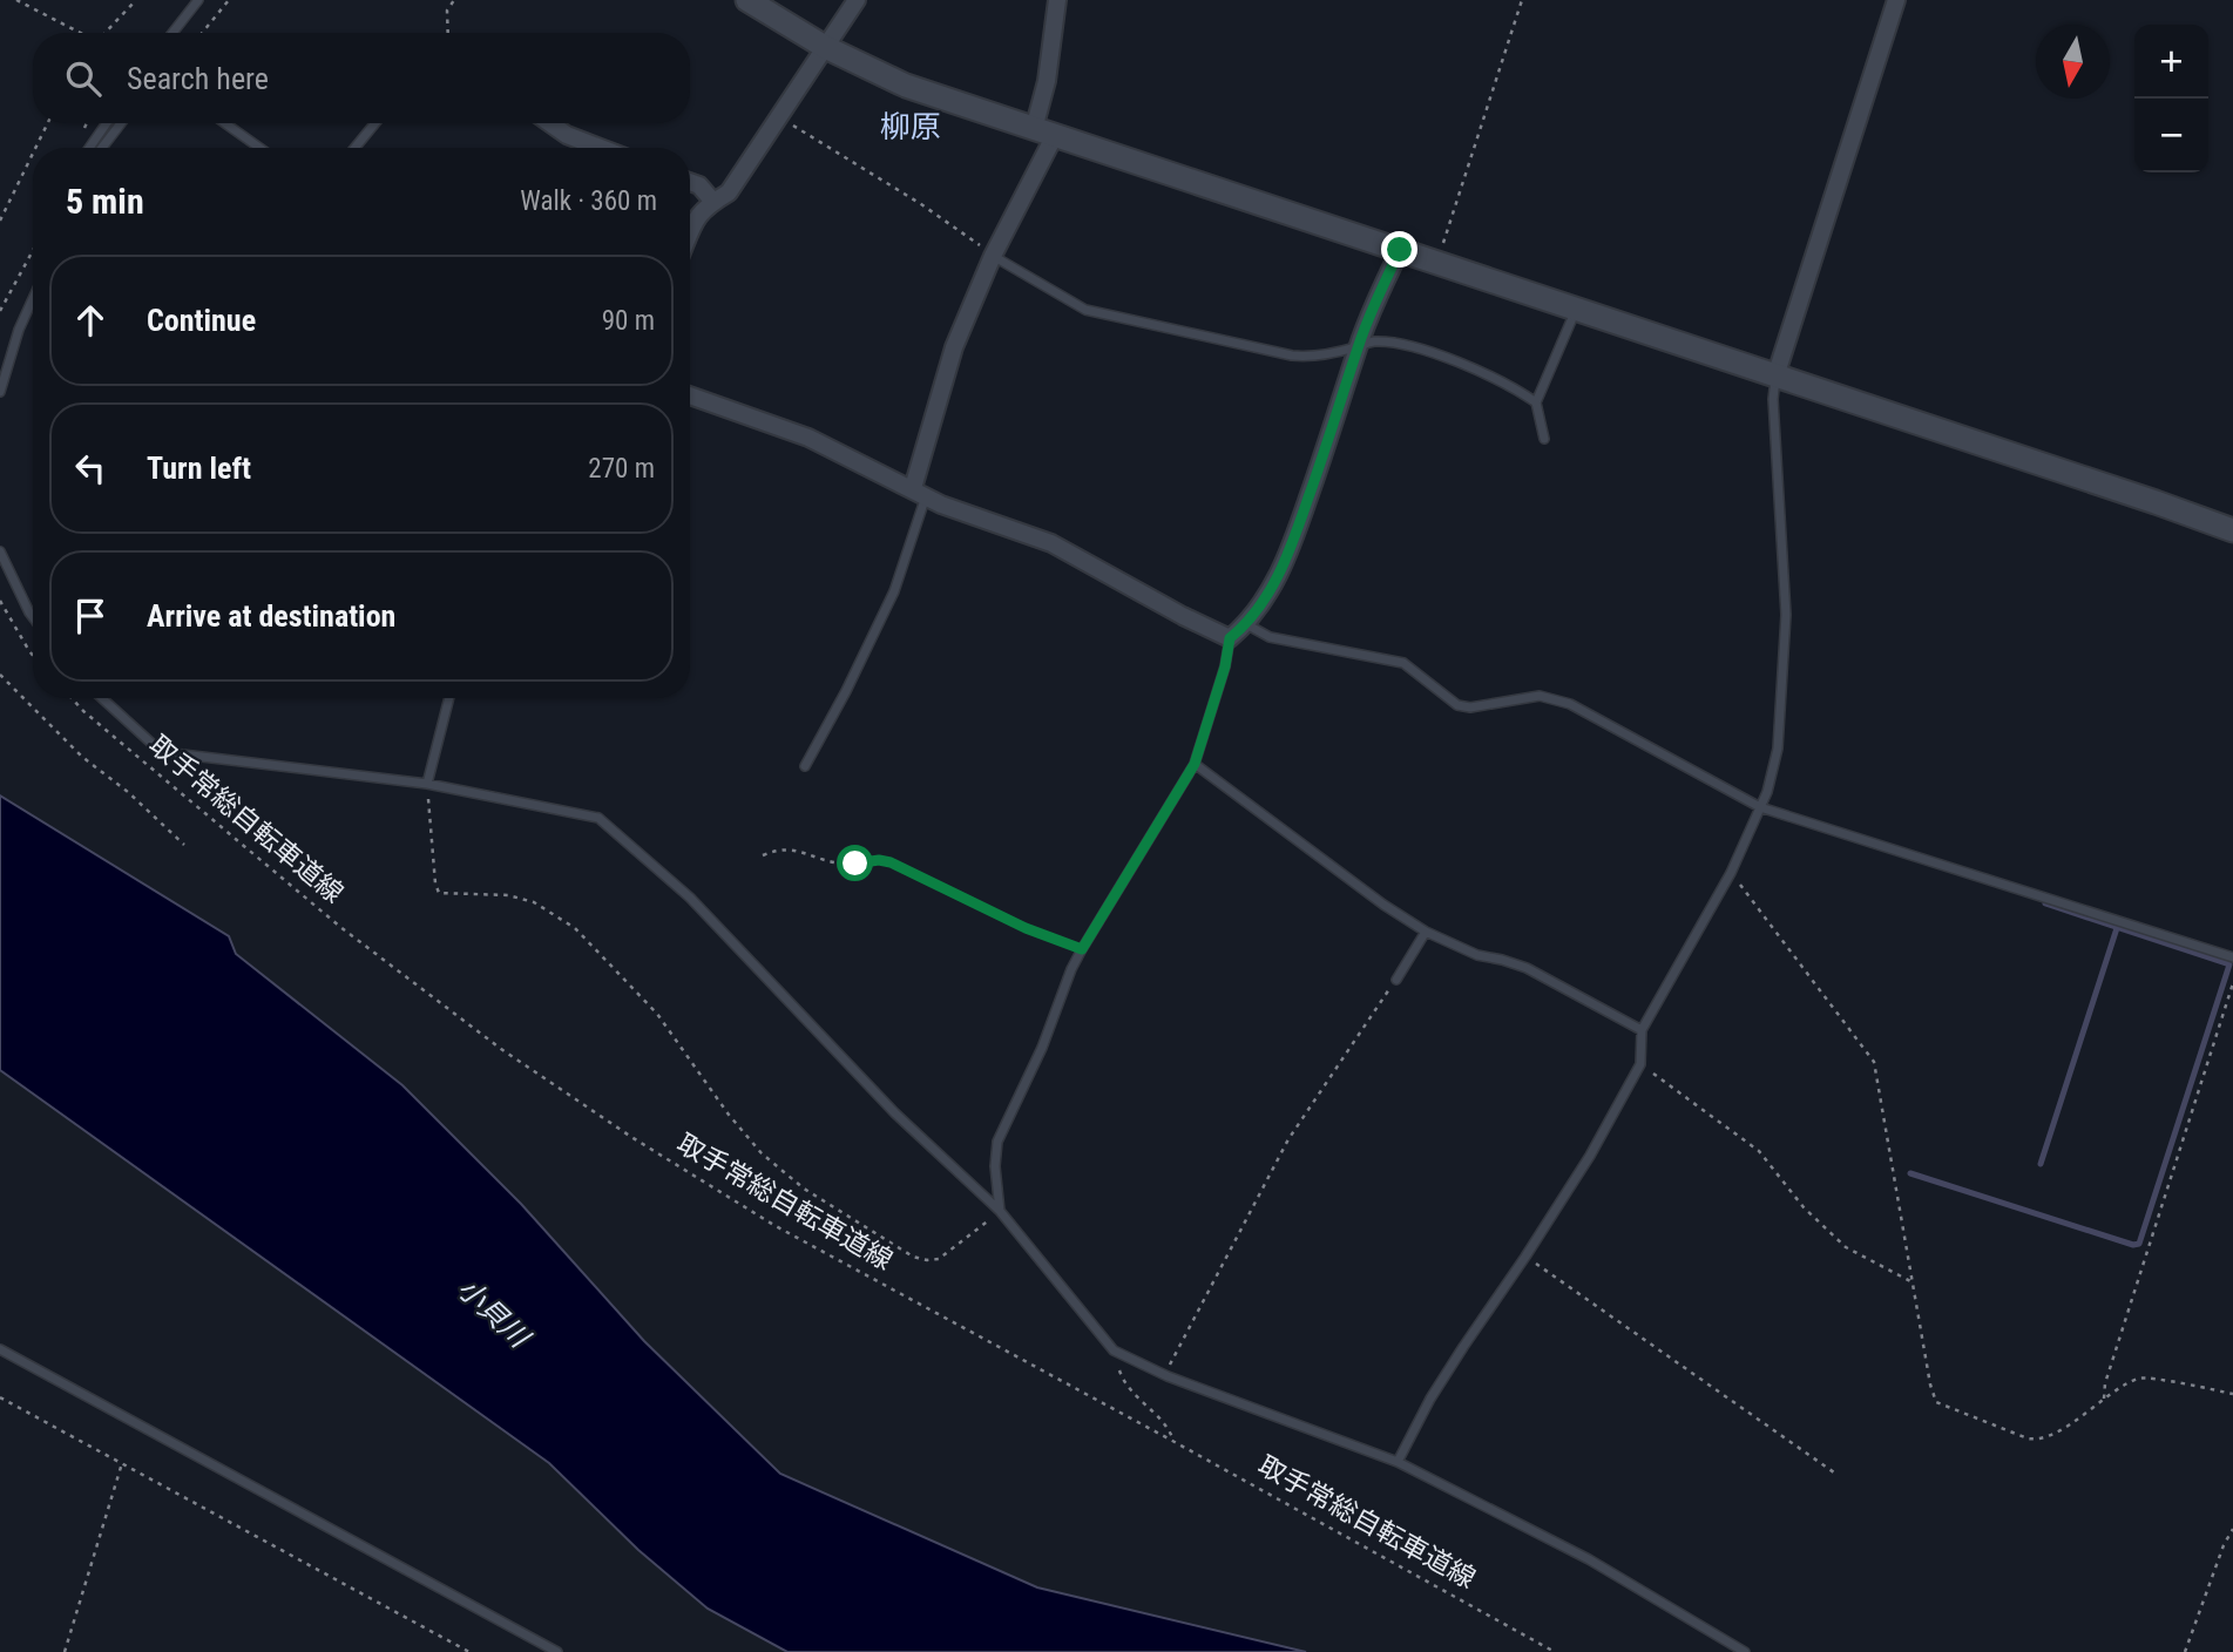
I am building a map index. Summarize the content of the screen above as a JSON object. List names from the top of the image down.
{
  "streets": {
    "path": ["取手常総自転車道線"]
  },
  "districts": ["柳原"],
  "water": ["小貝川"],
  "north": "bottom",
  "page": {
    "map_buttons": ["+", "−"],
    "search": "Search here",
    "heading": ["5 min", "Walk · 360 m"],
    "list": [
      ["Continue", "90 m"],
      ["Turn left", "270 m"],
      "Arrive at destination"
    ]
  }
}
